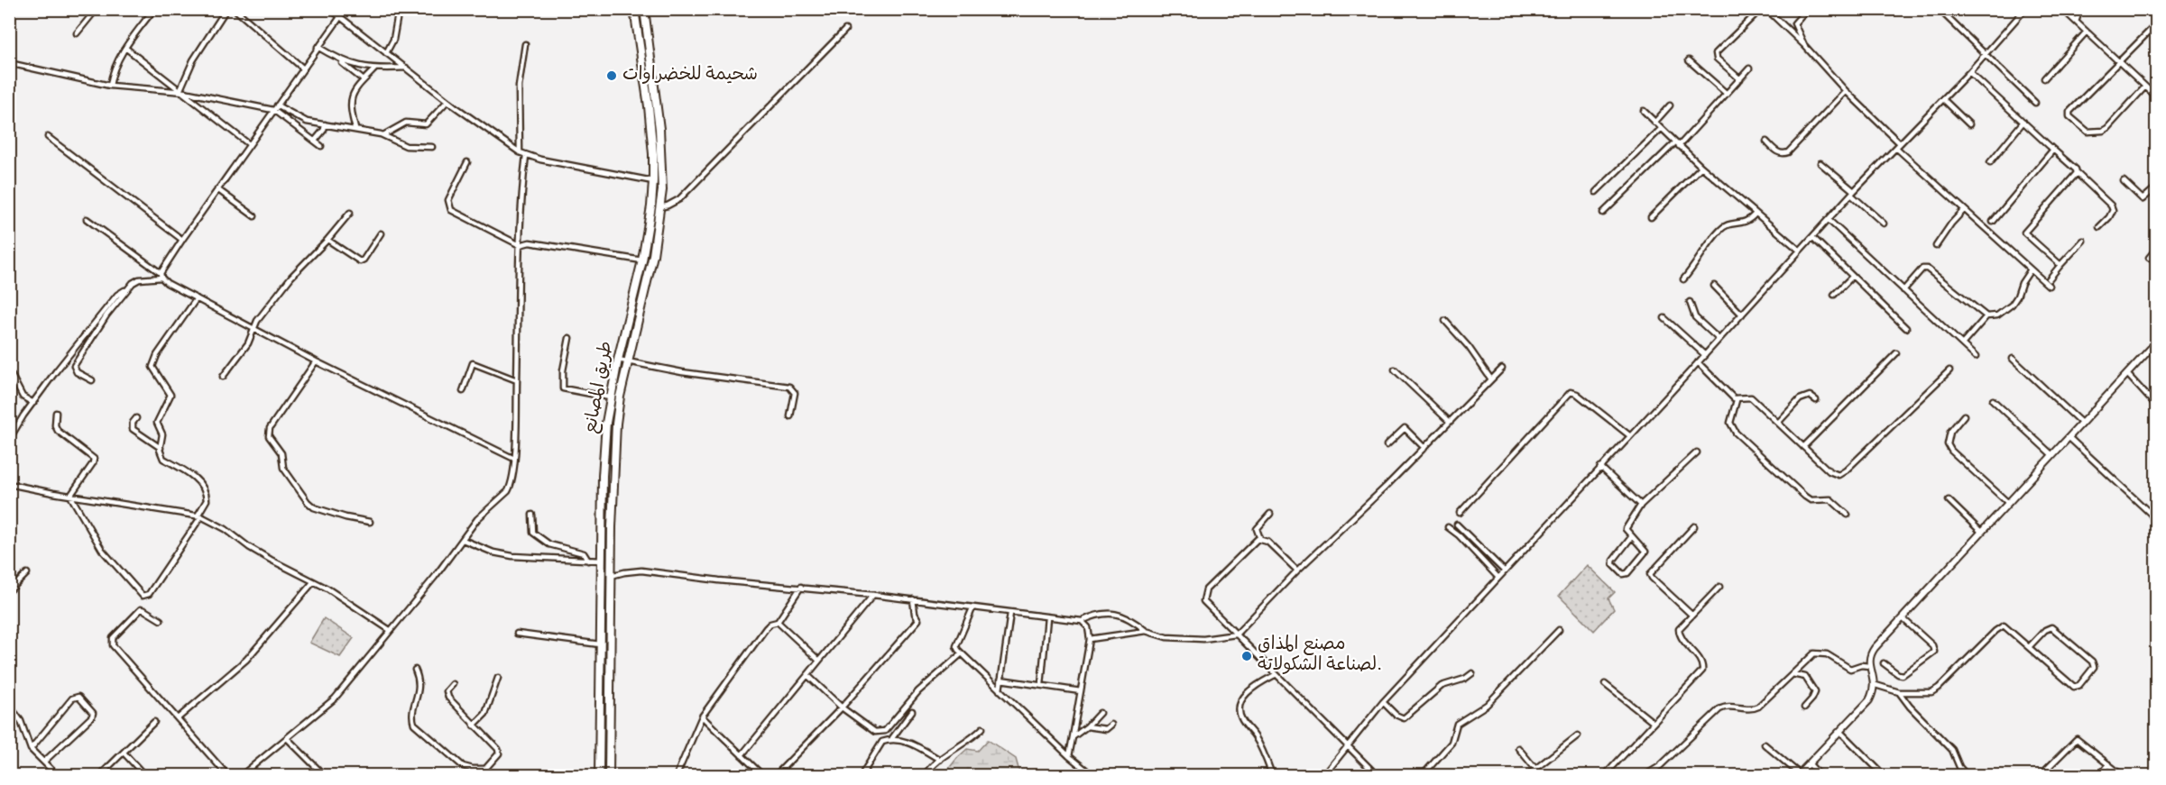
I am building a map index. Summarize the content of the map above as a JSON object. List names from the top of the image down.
{
  "streets": {
    "main road": ["طريق المصانع"]
  },
  "places": ["شحيمة للخضراوات", "مصنع المذاق لصناعة الشكولاتة."]
}
